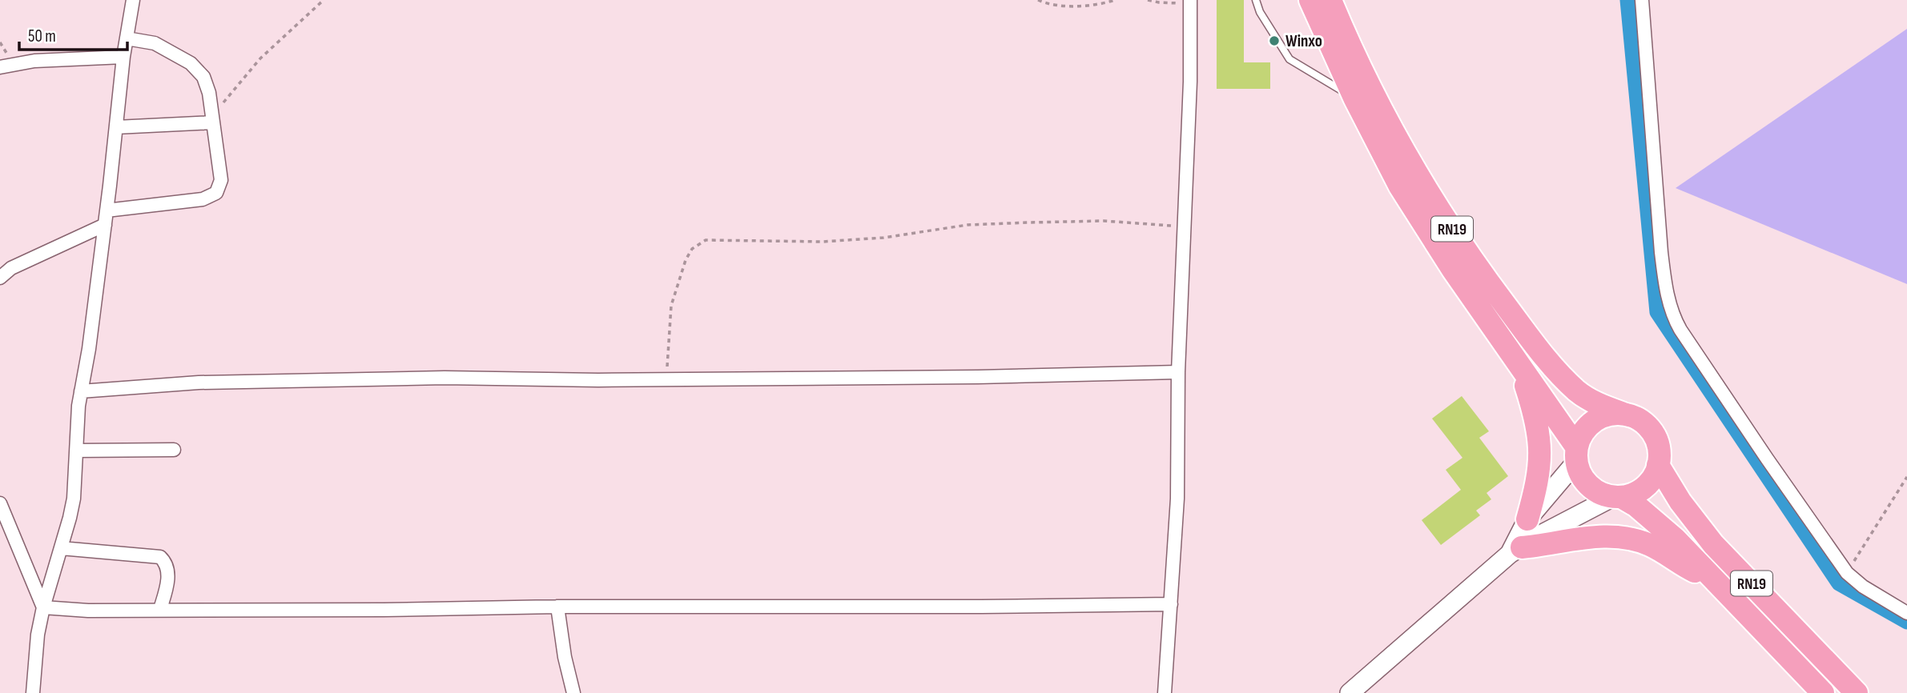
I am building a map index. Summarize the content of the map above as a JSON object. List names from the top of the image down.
{
  "streets": {
    "highway": ["RN19"]
  },
  "places": ["Winxo"],
  "scale_bar": "50 m"
}
